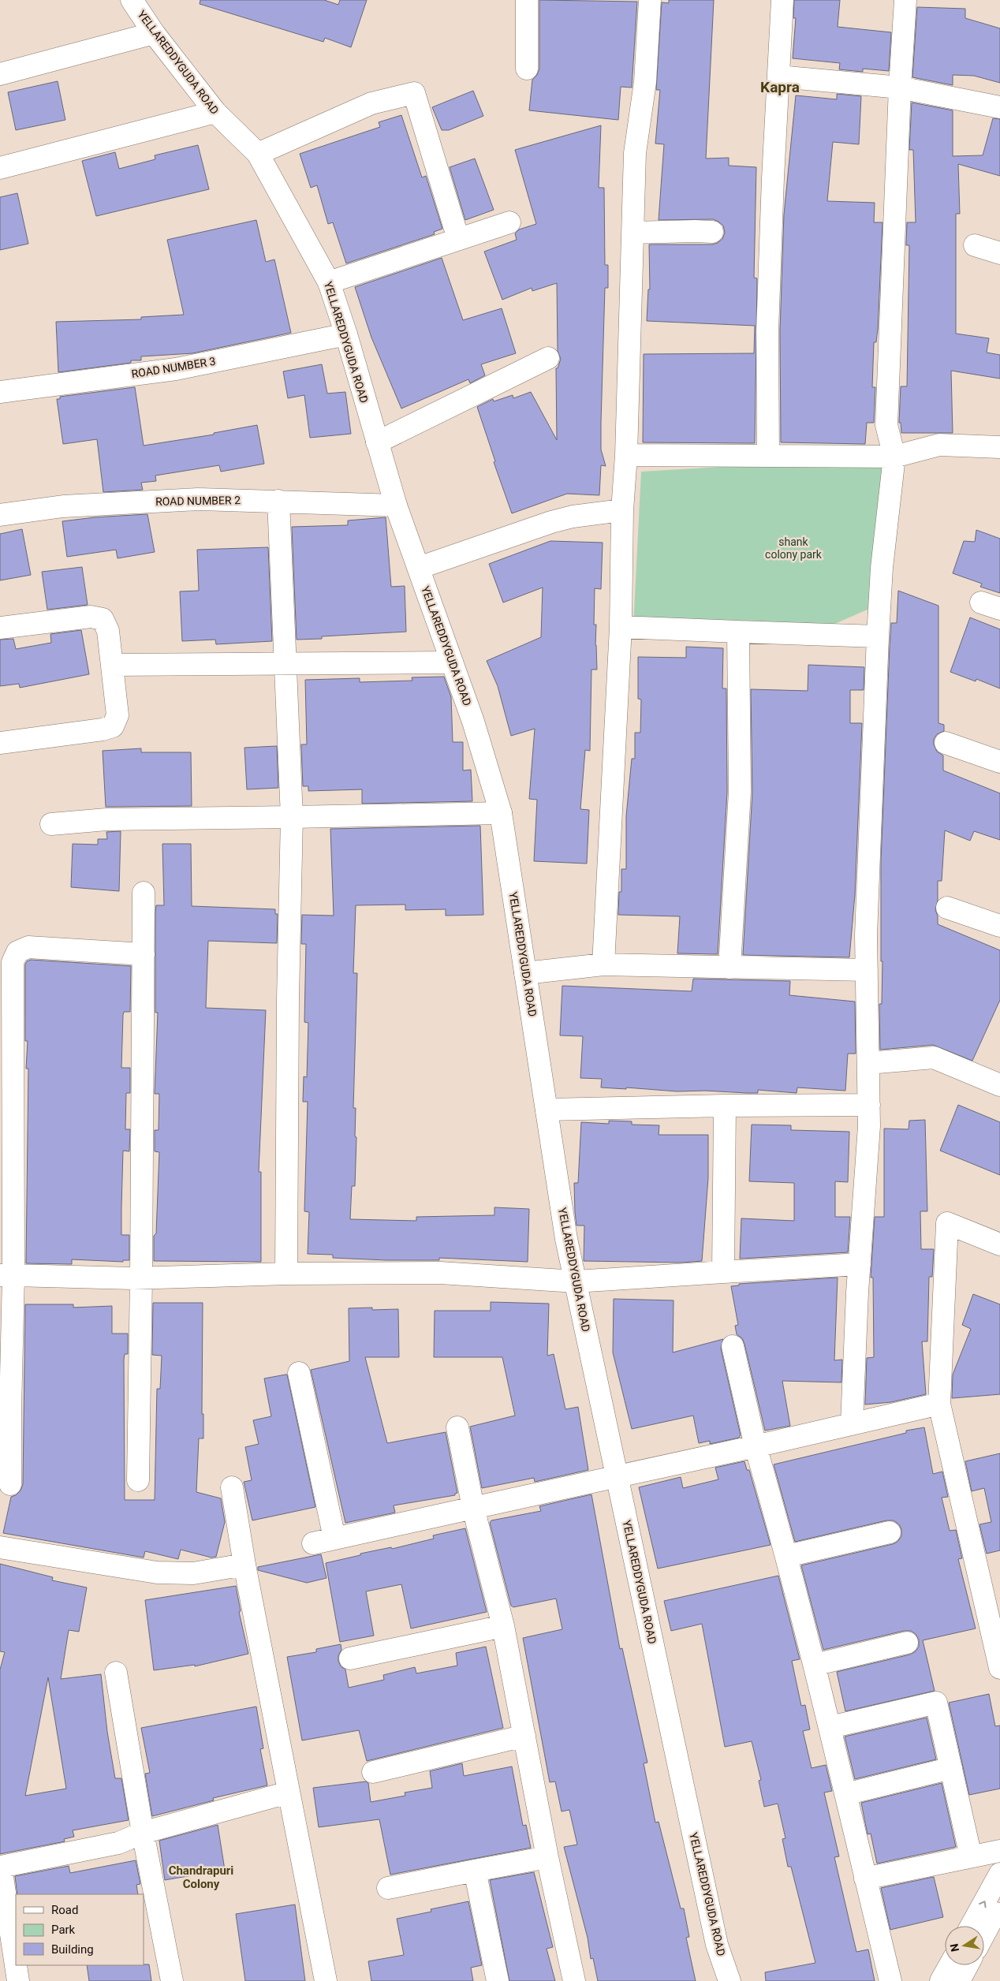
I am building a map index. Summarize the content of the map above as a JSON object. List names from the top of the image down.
{
  "streets": {
    "street": ["YELLAREDDYGUDA ROAD", "ROAD NUMBER 3", "ROAD NUMBER 2"]
  },
  "crossings": [
    ["YELLAREDDYGUDA ROAD", "ROAD NUMBER 3"],
    ["YELLAREDDYGUDA ROAD", "ROAD NUMBER 2"]
  ],
  "districts": ["Kapra", "Chandrapuri Colony"],
  "parks": ["shank colony park"],
  "legend": ["Road", "Park", "Building"],
  "north": "left"
}
